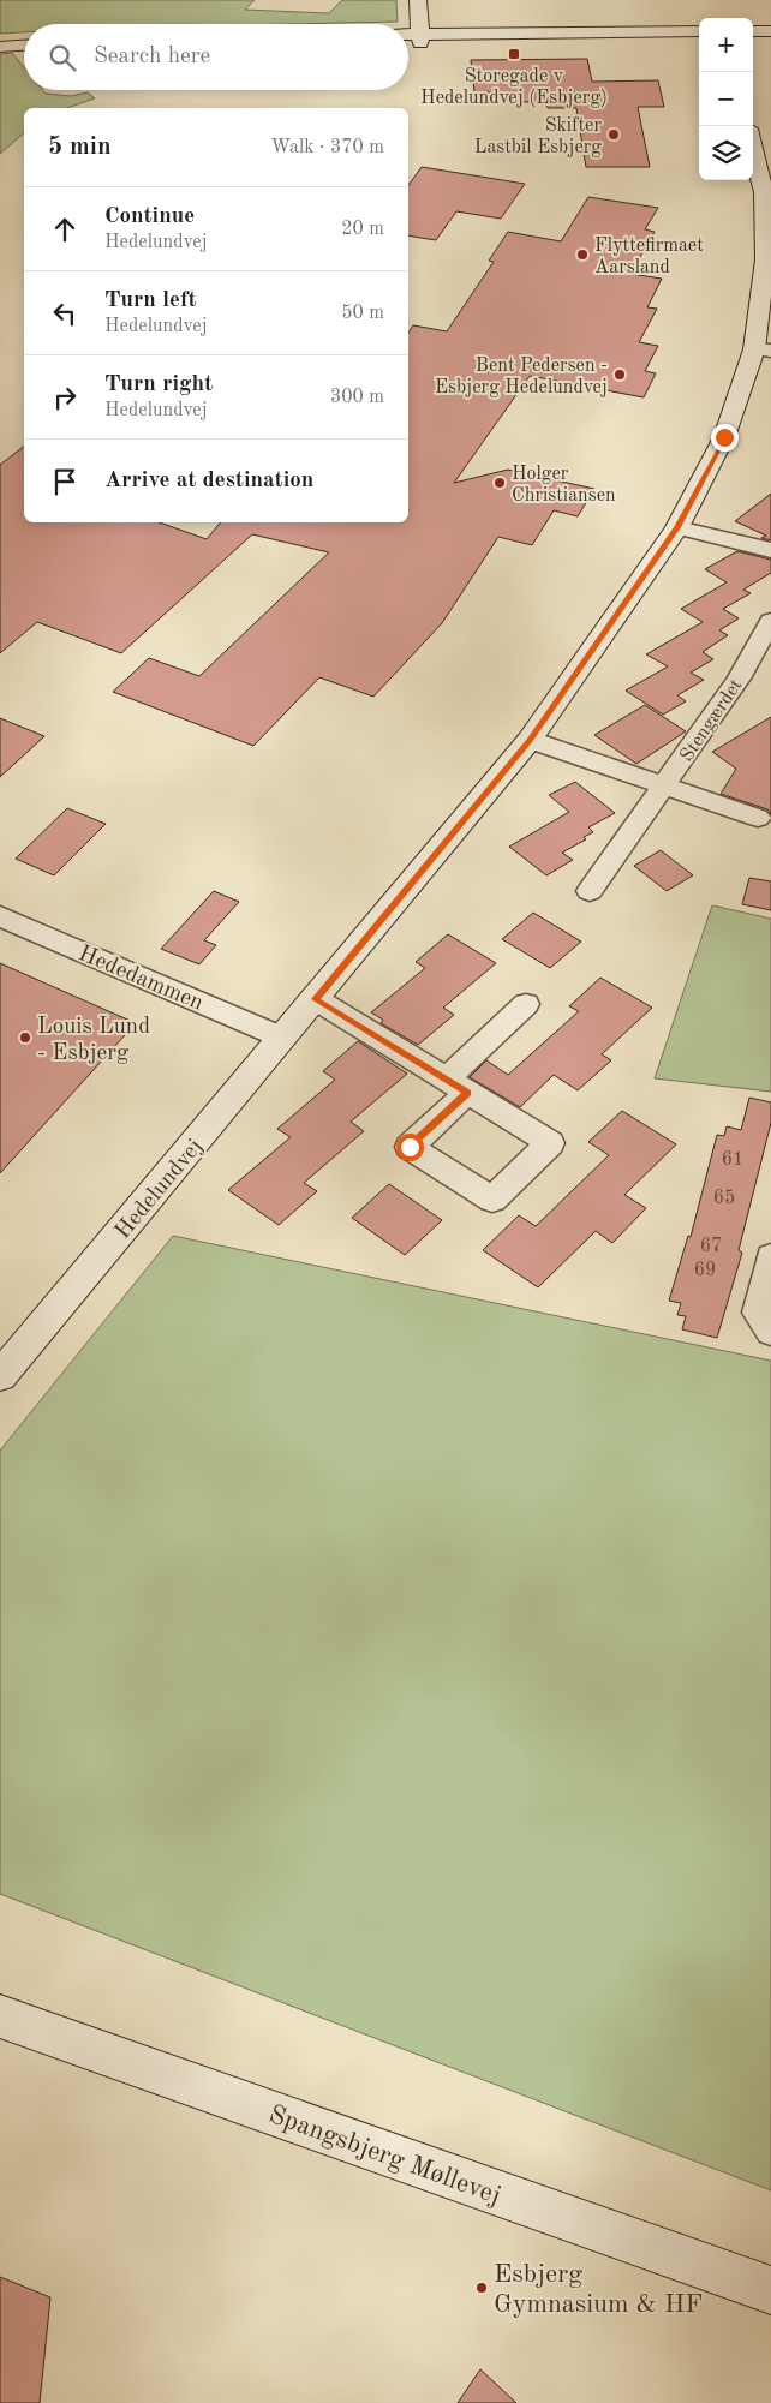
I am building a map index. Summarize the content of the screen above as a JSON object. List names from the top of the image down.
{
  "streets": {
    "street": [
      "Stengærdet",
      "Hededammen",
      "Hedelundvej",
      "Spangsbjerg Møllevej"
    ]
  },
  "crossings": [
    ["Stengærdet", "Hedelundvej"],
    ["Hededammen", "Hedelundvej"]
  ],
  "places": {
    "transit": ["Storegade v Hedelundvej (Esbjerg)"],
    "other": [
      "Skifter Lastbil Esbjerg",
      "Flyttefirmaet Aarsland",
      "Bent Pedersen - Esbjerg Hedelundvej",
      "Holger Christiansen",
      "Louis Lund - Esbjerg",
      "Esbjerg Gymnasium & HF"
    ]
  },
  "house_numbers": [
    "61",
    "65",
    "67",
    "69"
  ],
  "page": {
    "map_buttons": ["+", "−"],
    "search": "Search here",
    "heading": ["5 min", "Walk · 370 m"],
    "list": [
      ["Continue", "Hedelundvej", "20 m"],
      ["Turn left", "Hedelundvej", "50 m"],
      ["Turn right", "Hedelundvej", "300 m"],
      "Arrive at destination"
    ]
  }
}
